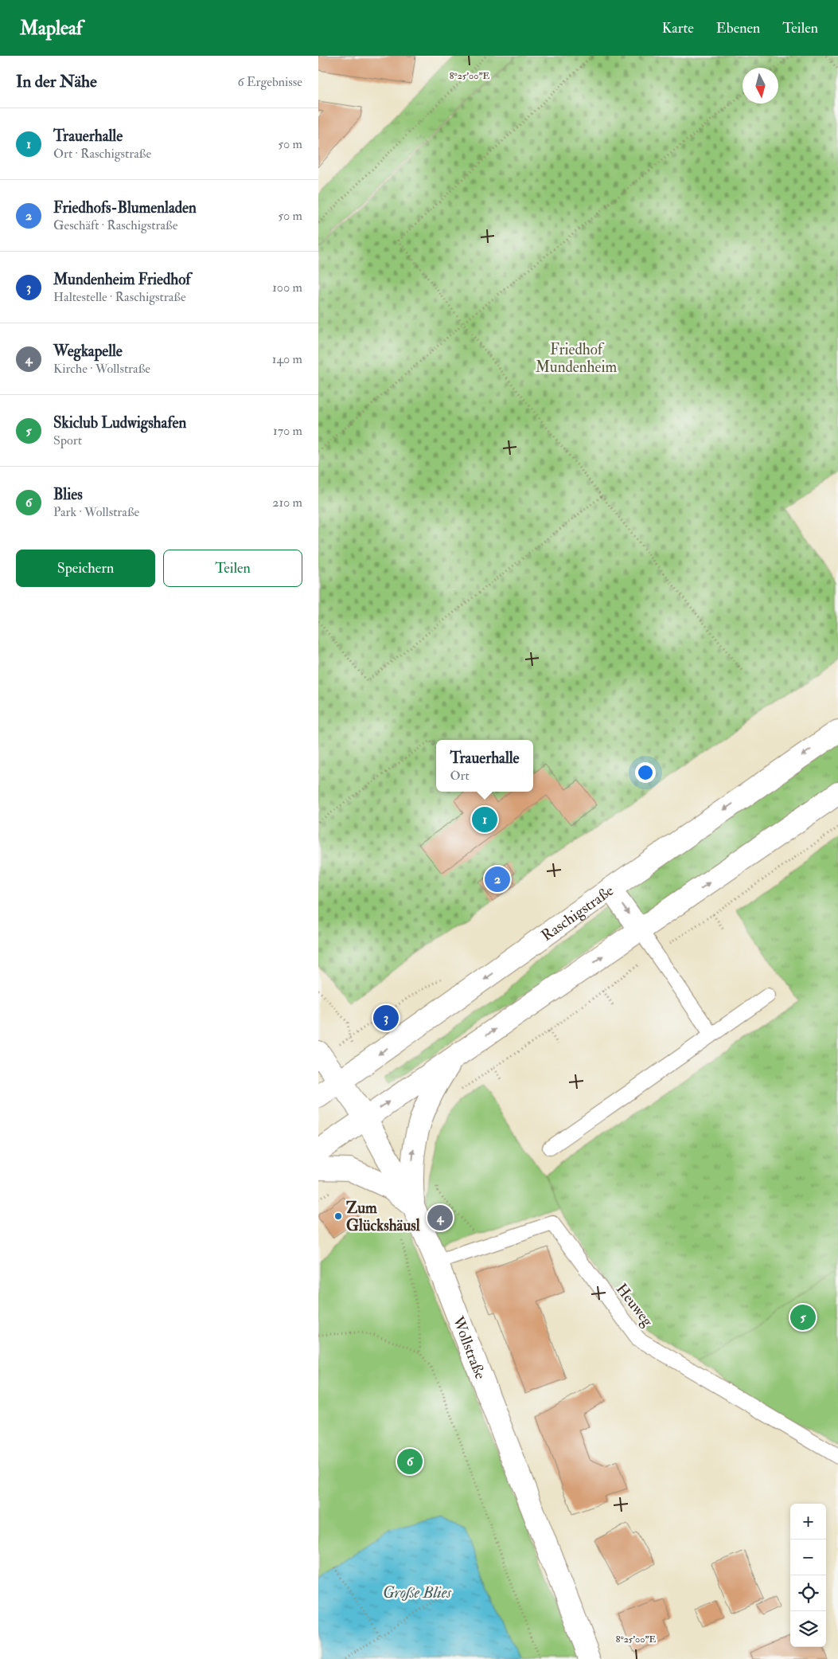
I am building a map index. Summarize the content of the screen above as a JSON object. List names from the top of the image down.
{
  "streets": {
    "street": ["Raschigstraße", "Wollstraße"],
    "lane": ["Heuweg"]
  },
  "crossings": [
    ["Raschigstraße", "Wollstraße"],
    ["Heuweg", "Wollstraße"]
  ],
  "water": ["Große Blies"],
  "parks": ["Friedhof Mundenheim"],
  "places": ["Zum Glückshäusl"],
  "north": "bottom",
  "page": {
    "header": "Mapleaf",
    "nav": ["Karte", "Ebenen", "Teilen"],
    "heading": ["In der Nähe", "6 Ergebnisse"],
    "list": [
      {
        "mark": "1",
        "name": "Trauerhalle",
        "note": "Ort · Raschigstraße",
        "value": "50 m"
      },
      {
        "mark": "2",
        "name": "Friedhofs-Blumenladen",
        "note": "Geschäft · Raschigstraße",
        "value": "50 m"
      },
      {
        "mark": "3",
        "name": "Mundenheim Friedhof",
        "note": "Haltestelle · Raschigstraße",
        "value": "100 m"
      },
      {
        "mark": "4",
        "name": "Wegkapelle",
        "note": "Kirche · Wollstraße",
        "value": "140 m"
      },
      {
        "mark": "5",
        "name": "Skiclub Ludwigshafen",
        "note": "Sport",
        "value": "170 m"
      },
      {
        "mark": "6",
        "name": "Blies",
        "note": "Park · Wollstraße",
        "value": "210 m"
      }
    ],
    "buttons": ["Speichern", "Teilen"],
    "popup": ["Trauerhalle", "Ort"],
    "pins": [
      "1",
      "2",
      "3",
      "4",
      "5",
      "6"
    ],
    "map_buttons": ["+", "−"]
  },
  "coordinates": ["8°25'00\"E"]
}
